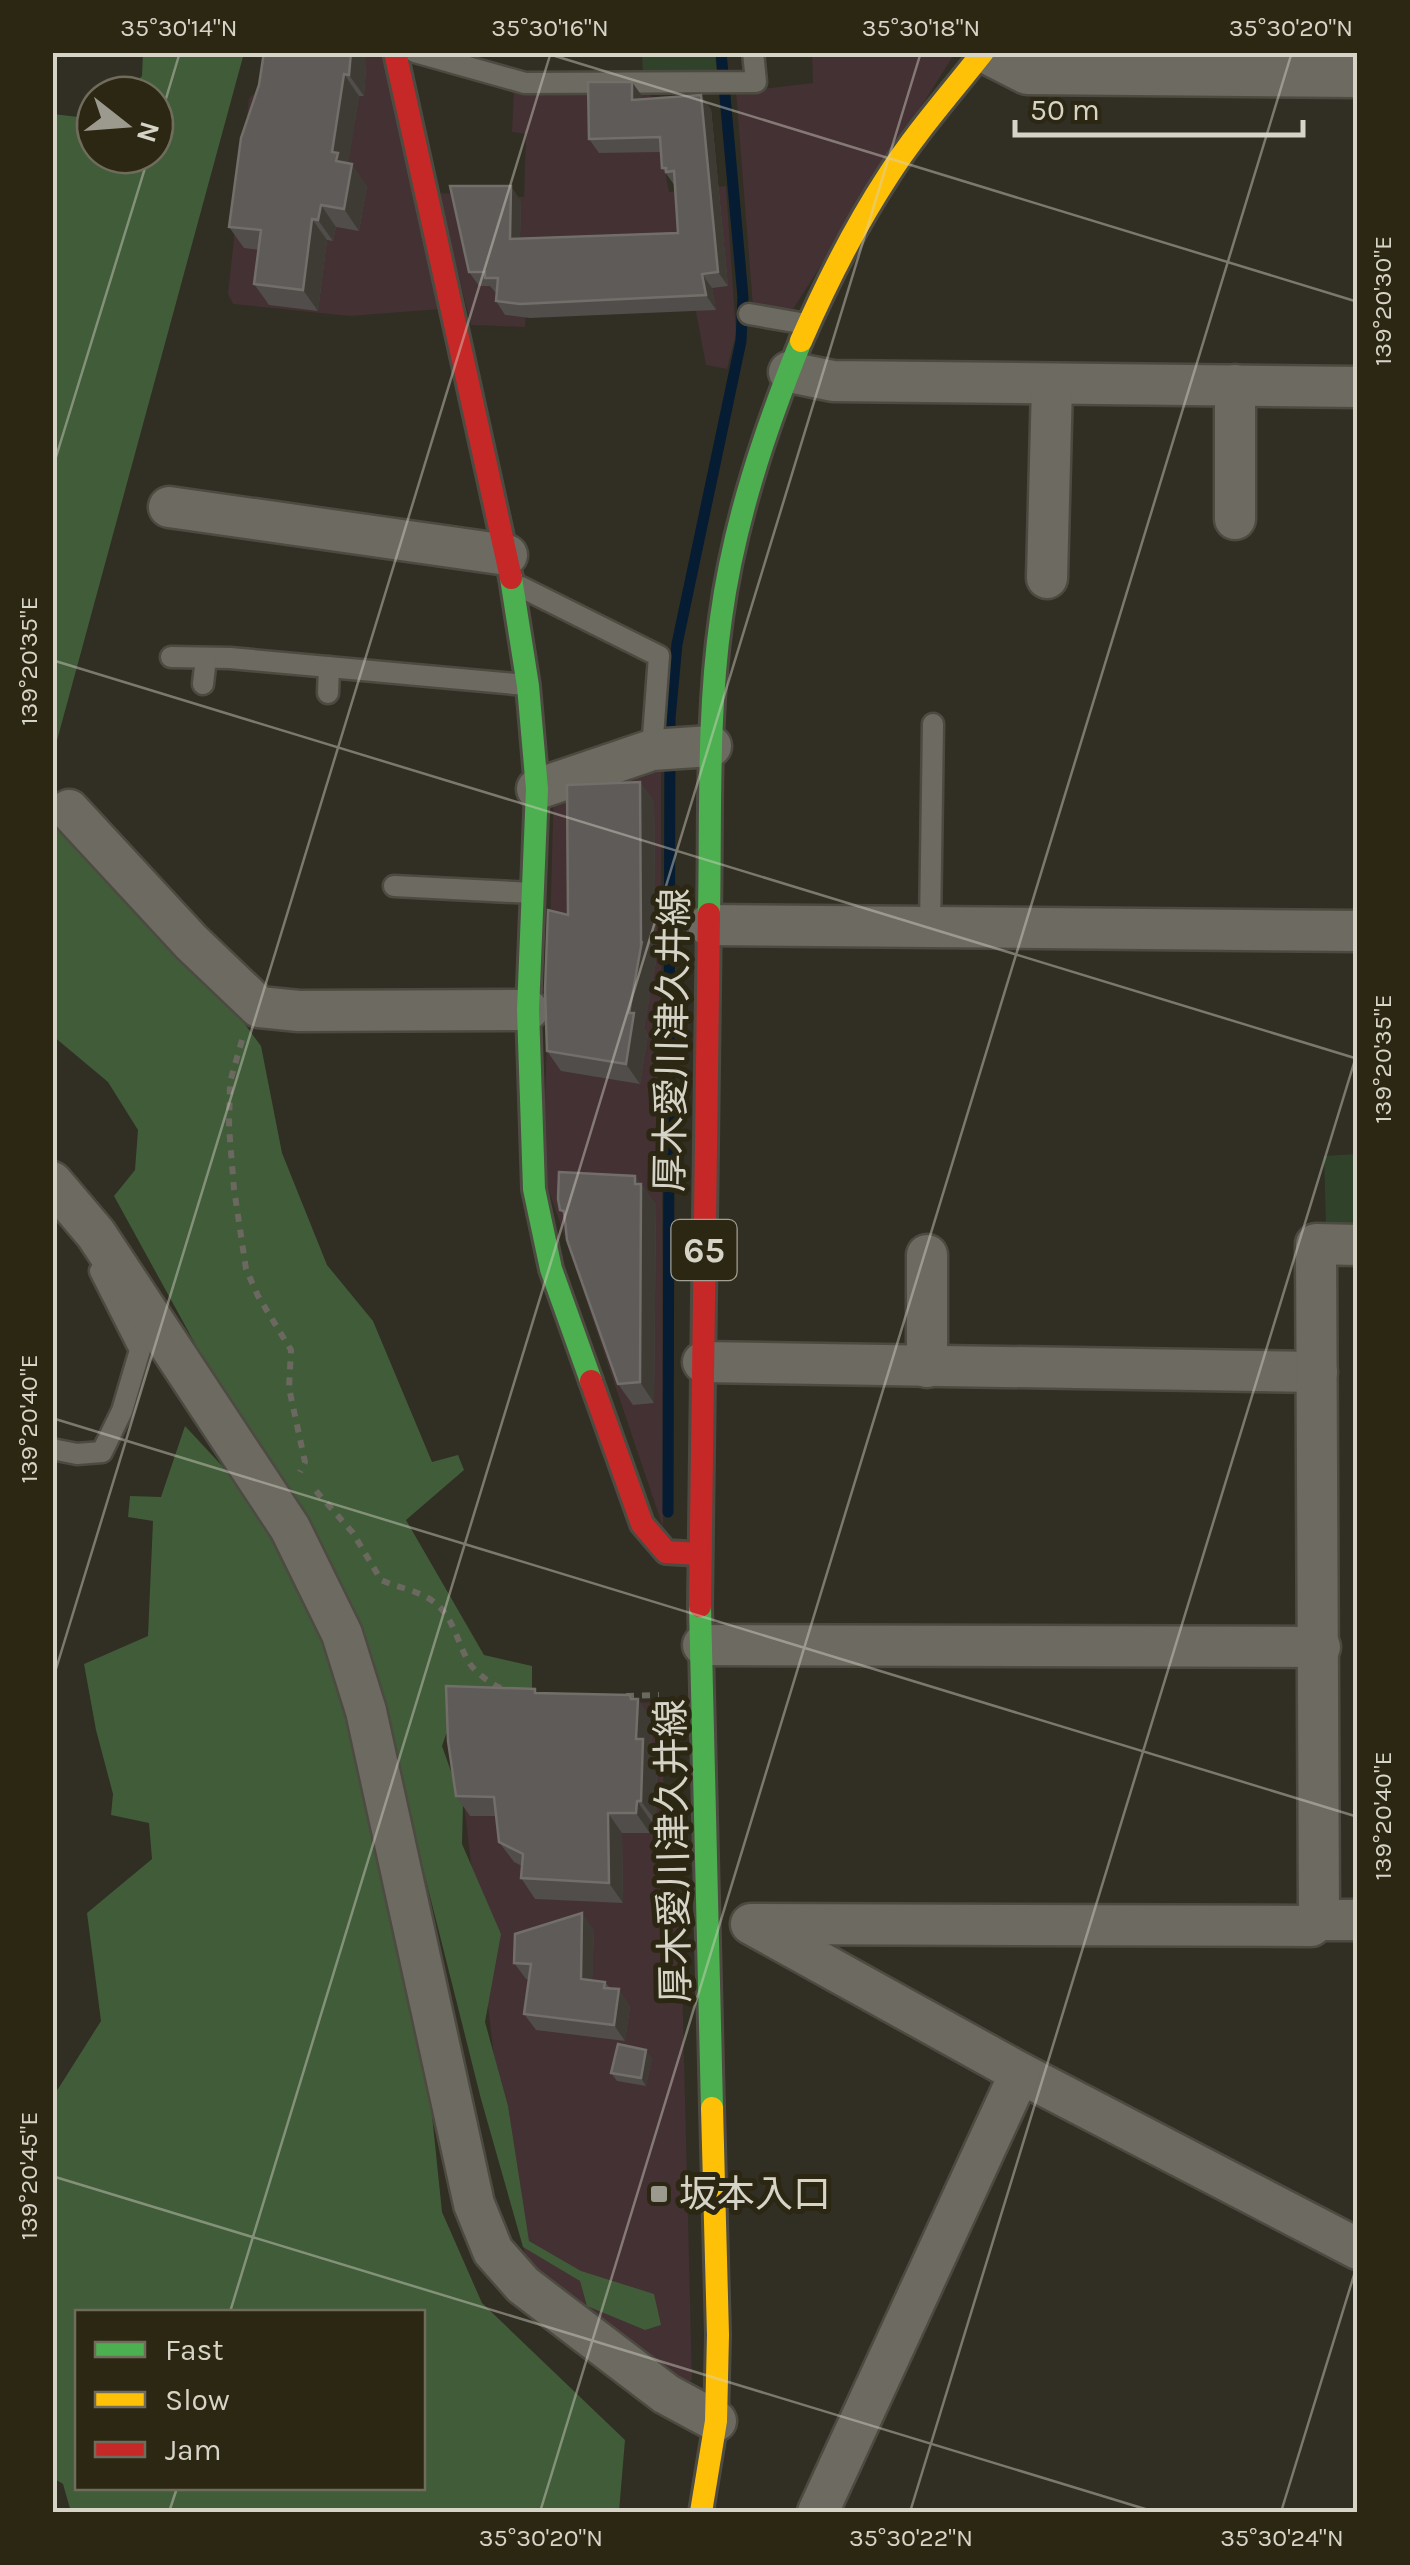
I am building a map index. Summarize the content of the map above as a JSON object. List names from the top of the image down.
{
  "streets": {
    "main road": ["厚木愛川津久井線", "65"]
  },
  "places": {
    "transit": ["坂本入口"]
  },
  "legend": ["Fast", "Slow", "Jam"],
  "scale_bar": "50 m",
  "north": "right",
  "coordinates": [
    "35°30'14\"N",
    "35°30'16\"N",
    "35°30'18\"N",
    "35°30'20\"N",
    "139°20'30\"E",
    "139°20'35\"E",
    "139°20'40\"E",
    "139°20'45\"E",
    "35°30'22\"N",
    "35°30'24\"N"
  ]
}
